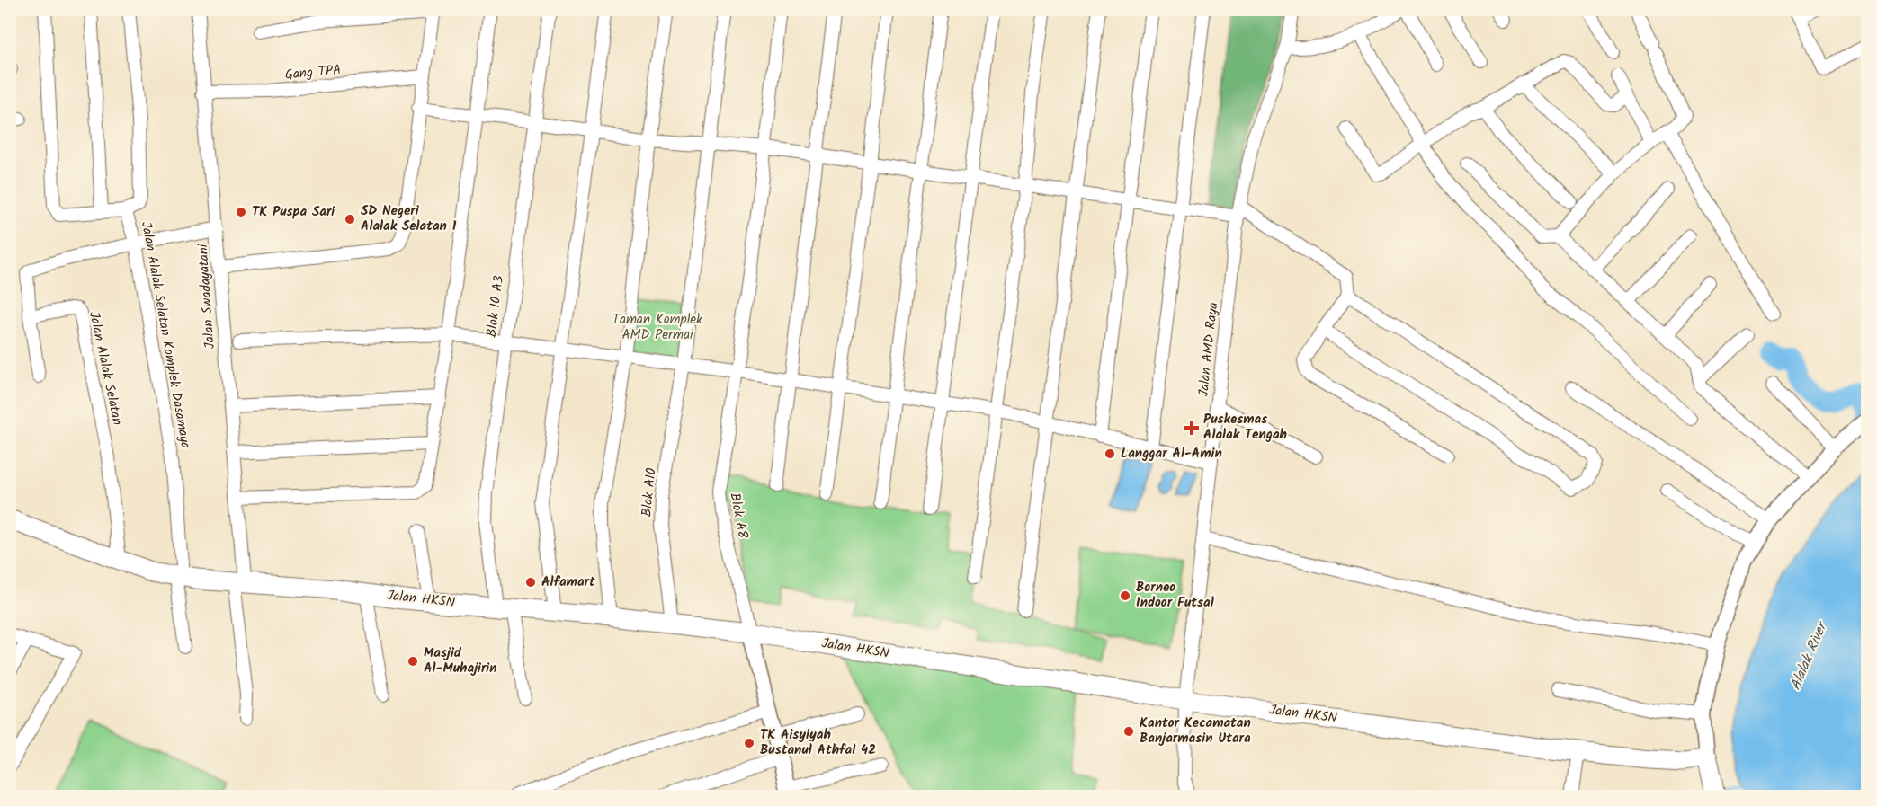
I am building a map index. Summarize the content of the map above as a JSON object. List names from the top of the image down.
{
  "streets": {
    "main road": ["Jalan HKSN"],
    "street": [
      "Gang TPA",
      "Jalan Swadayatani",
      "Blok 10 A3",
      "Jalan Alalak Selatan Komplek Dasamaya",
      "Jalan AMD Raya",
      "Jalan Alalak Selatan",
      "Blok A10",
      "Blok A8"
    ]
  },
  "crossings": [
    ["Gang TPA", "Jalan Swadayatani"],
    ["Jalan Swadayatani", "Jalan HKSN"],
    ["Blok 10 A3", "Jalan HKSN"],
    ["Jalan Alalak Selatan Komplek Dasamaya", "Jalan HKSN"],
    ["Jalan AMD Raya", "Jalan HKSN"],
    ["Jalan Alalak Selatan", "Jalan HKSN"],
    ["Blok A10", "Jalan HKSN"],
    ["Blok A8", "Jalan HKSN"]
  ],
  "water": ["Alalak River"],
  "parks": ["Taman Komplek AMD Permai"],
  "places": {
    "other": [
      "TK Puspa Sari",
      "SD Negeri Alalak Selatan 1",
      "Langgar Al-Amin",
      "Alfamart",
      "Borneo Indoor Futsal",
      "Masjid Al-Muhajirin",
      "Kantor Kecamatan Banjarmasin Utara",
      "TK Aisyiyah Bustanul Athfal 42"
    ],
    "health": ["Puskesmas Alalak Tengah"]
  }
}
